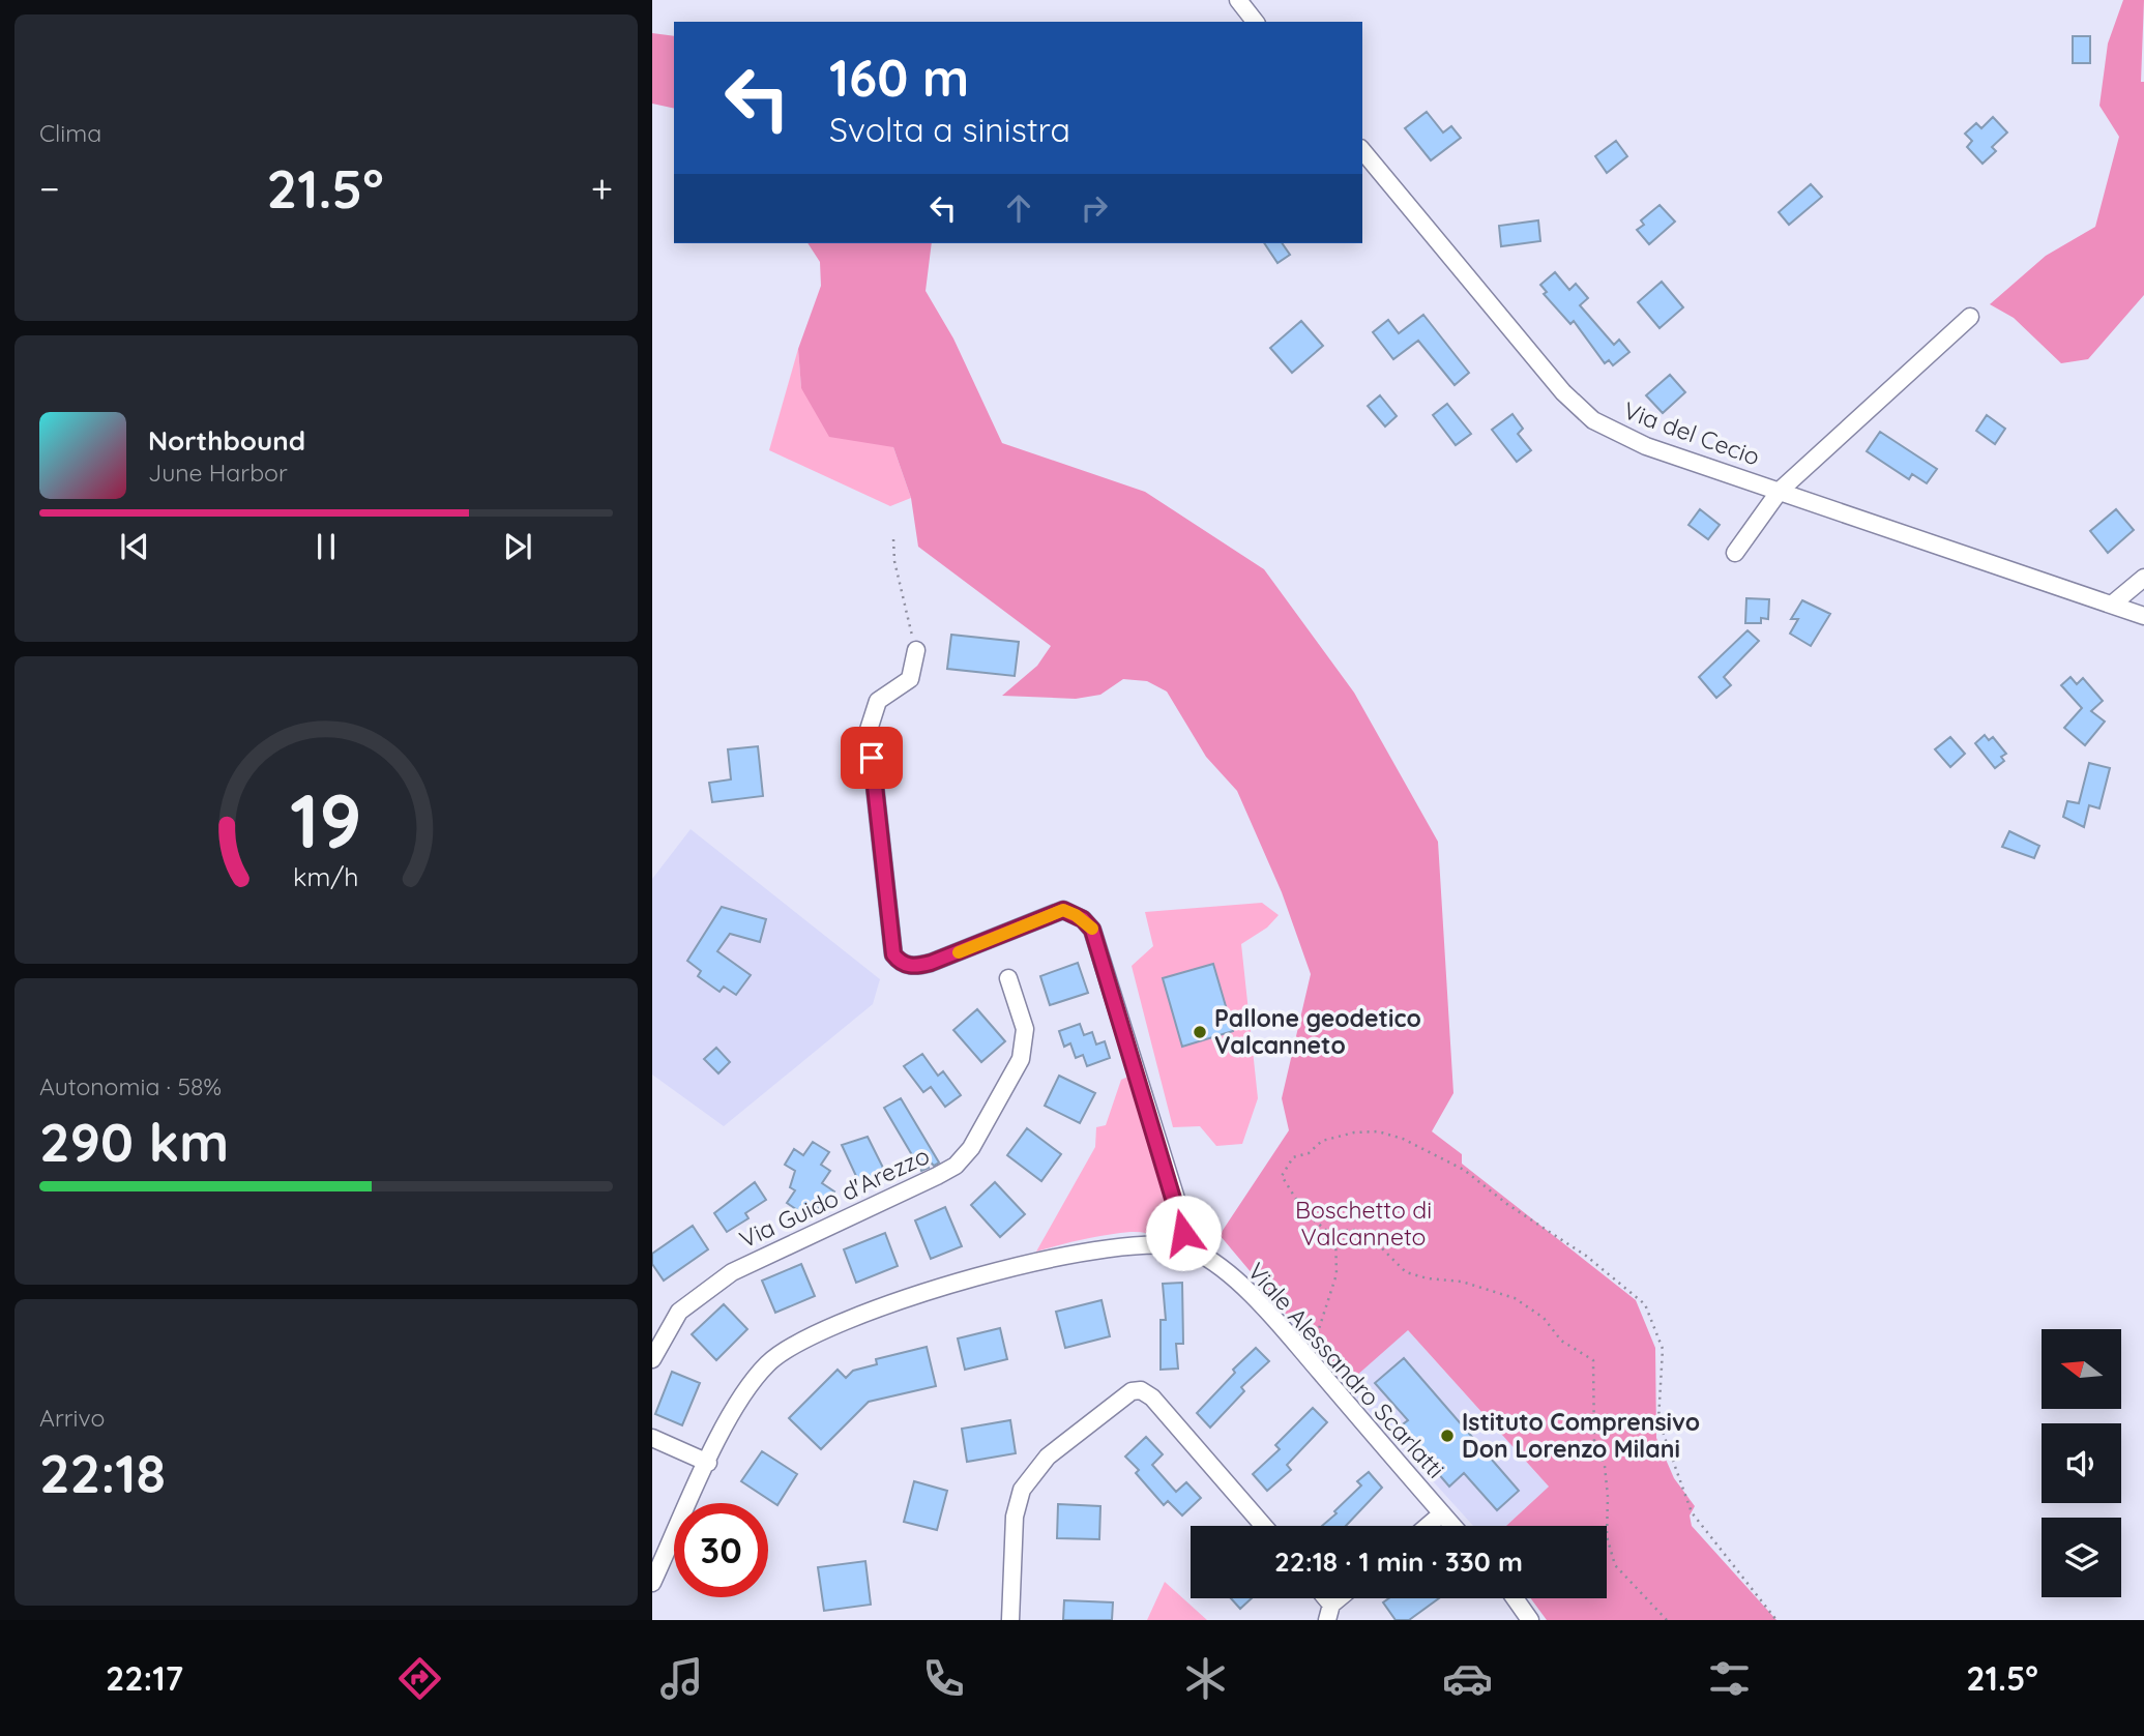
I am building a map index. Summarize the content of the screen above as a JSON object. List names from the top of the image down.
{
  "streets": {
    "street": ["Via del Cecio", "Via Guido d'Arezzo", "Viale Alessandro Scarlatti"]
  },
  "parks": ["Boschetto di Valcanneto"],
  "places": ["Pallone geodetico Valcanneto", "Istituto Comprensivo Don Lorenzo Milani"],
  "north": "left",
  "page": {
    "tile": [
      "Clima",
      ["Autonomia · 58%", "290 km"],
      ["Arrivo", "22:18"]
    ],
    "turn": ["160 m", "Svolta a sinistra"],
    "heat": ["−", "21.5°", "+"],
    "song": ["Northbound", "June Harbor"],
    "limit": "30",
    "trip": "22:18 · 1 min · 330 m",
    "tabs": ["22:17", "21.5°"],
    "gauge": ["19", "km/h"]
  }
}
